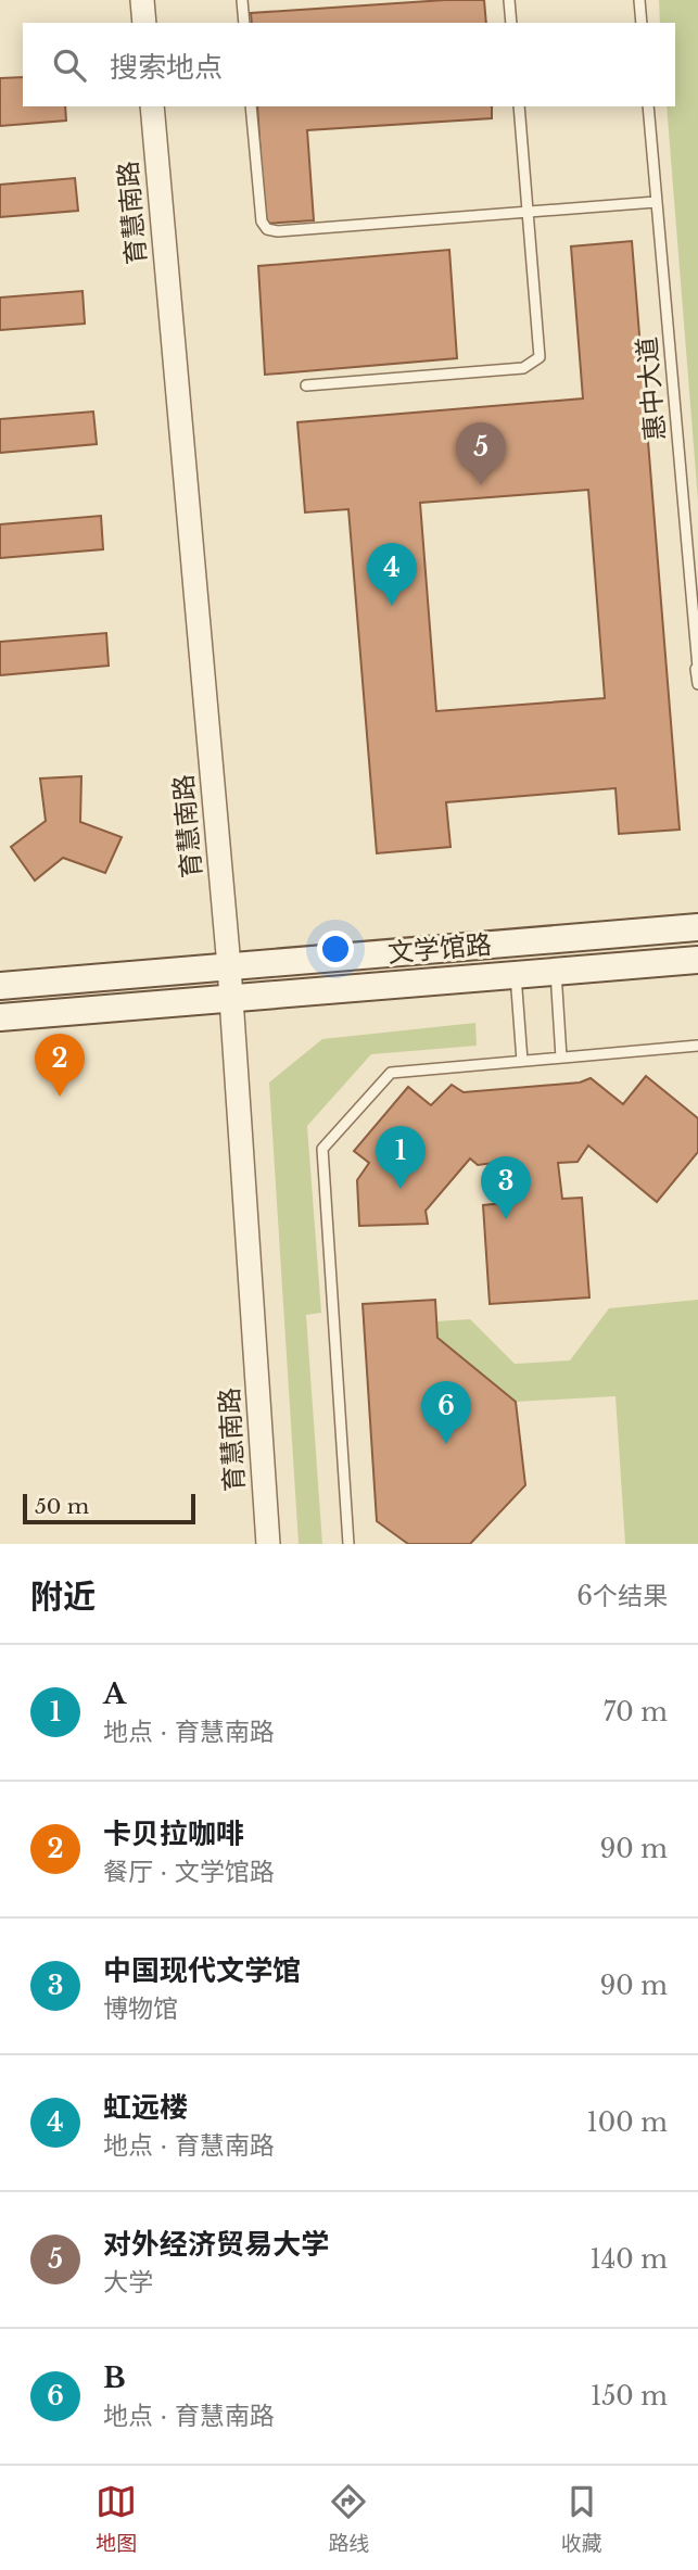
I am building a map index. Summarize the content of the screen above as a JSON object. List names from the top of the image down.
{
  "streets": {
    "main road": ["文学馆路"],
    "street": ["育慧南路"],
    "lane": ["惠中大道"]
  },
  "crossings": [
    ["育慧南路", "文学馆路"]
  ],
  "scale_bar": "50 m",
  "page": {
    "search": "搜索地点",
    "pins": [
      "5",
      "4",
      "2",
      "1",
      "3",
      "6"
    ],
    "scale": "50 m",
    "heading": ["附近", "6个结果"],
    "list": [
      {
        "mark": "1",
        "name": "A",
        "note": "地点 · 育慧南路",
        "value": "70 m"
      },
      {
        "mark": "2",
        "name": "卡贝拉咖啡",
        "note": "餐厅 · 文学馆路",
        "value": "90 m"
      },
      {
        "mark": "3",
        "name": "中国现代文学馆",
        "note": "博物馆",
        "value": "90 m"
      },
      {
        "mark": "4",
        "name": "虹远楼",
        "note": "地点 · 育慧南路",
        "value": "100 m"
      },
      {
        "mark": "5",
        "name": "对外经济贸易大学",
        "note": "大学",
        "value": "140 m"
      },
      {
        "mark": "6",
        "name": "B",
        "note": "地点 · 育慧南路",
        "value": "150 m"
      }
    ],
    "nav": ["地图", "路线", "收藏"]
  }
}
